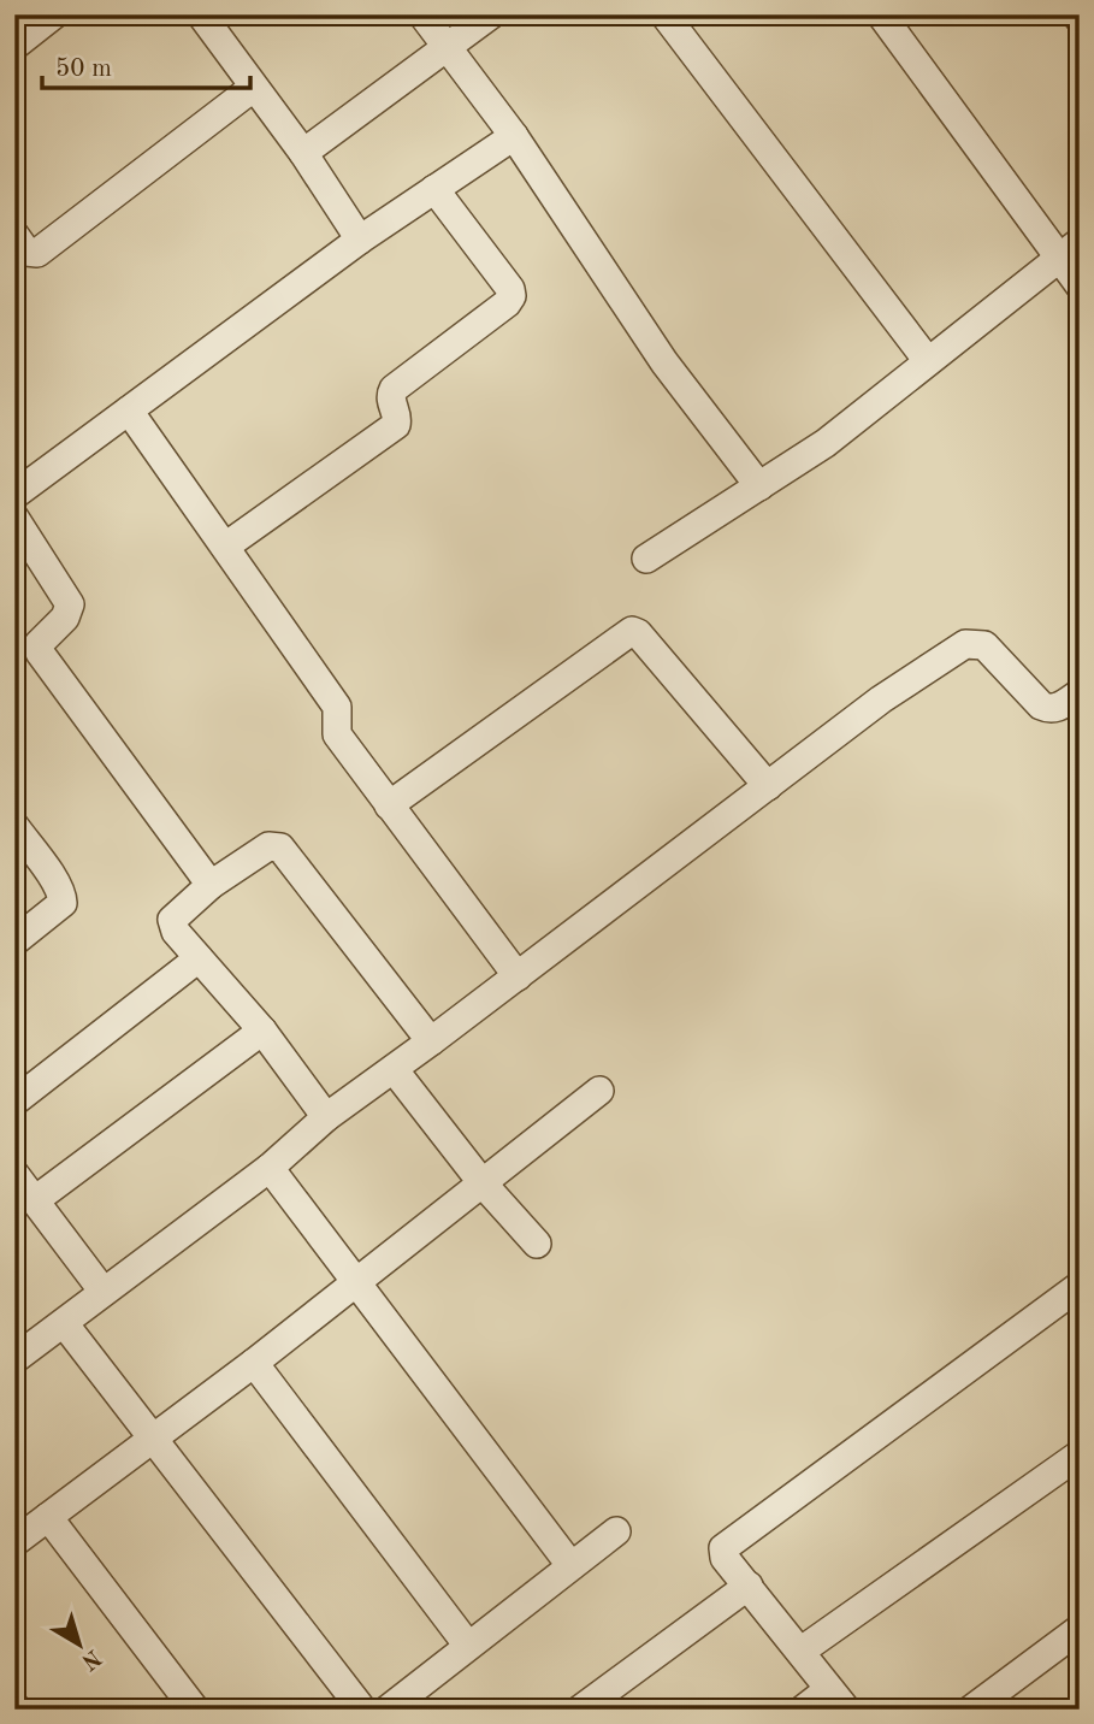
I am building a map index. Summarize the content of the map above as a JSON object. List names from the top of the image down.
{
  "scale_bar": "50 m",
  "north": "bottom right"
}
